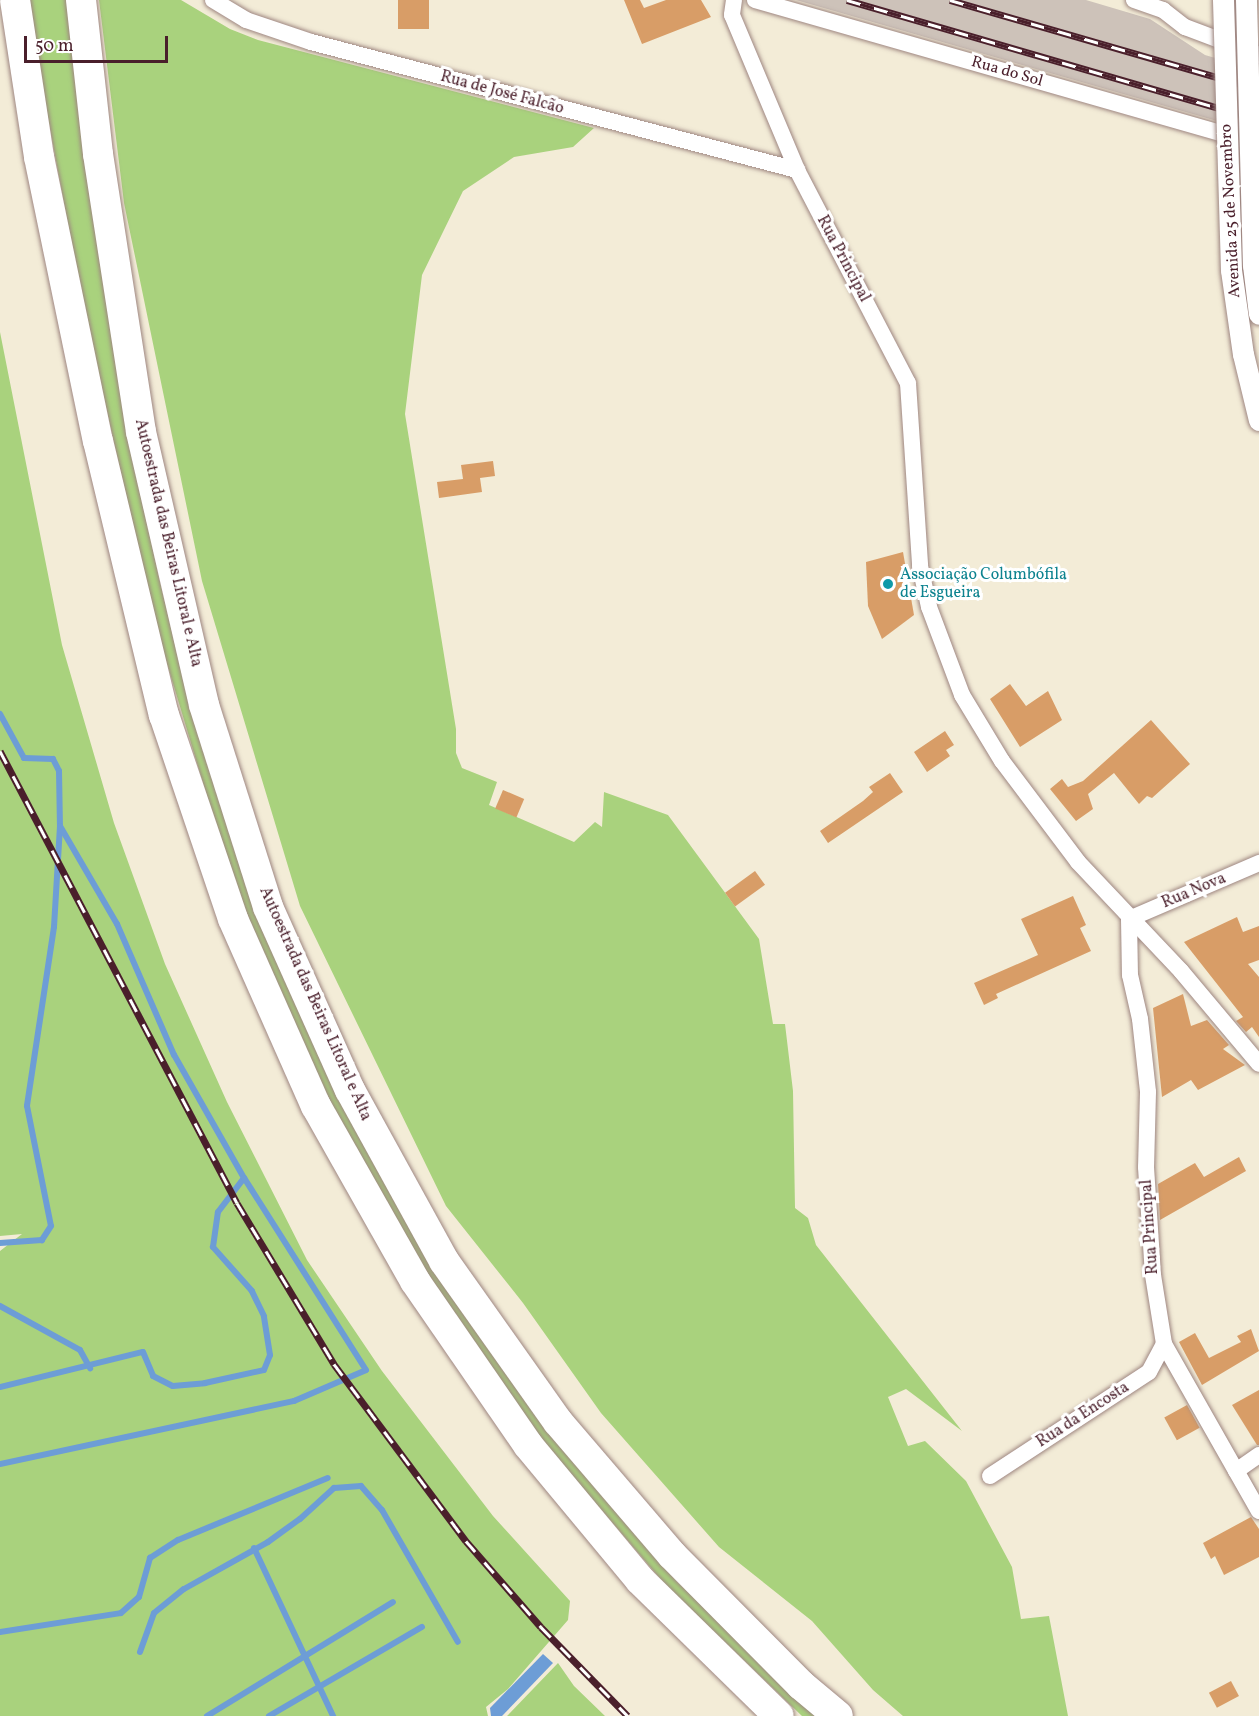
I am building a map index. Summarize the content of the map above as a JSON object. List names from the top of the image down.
{
  "streets": {
    "highway": ["Autoestrada das Beiras Litoral e Alta"],
    "street": [
      "Rua do Sol",
      "Rua de José Falcão",
      "Avenida 25 de Novembro",
      "Rua Principal",
      "Rua Nova",
      "Rua da Encosta"
    ]
  },
  "crossings": [
    ["Rua de José Falcão", "Rua Principal"],
    ["Rua Principal", "Rua Nova"],
    ["Rua Principal", "Rua da Encosta"]
  ],
  "places": ["Associação Columbófila de Esgueira"],
  "scale_bar": "50 m"
}
